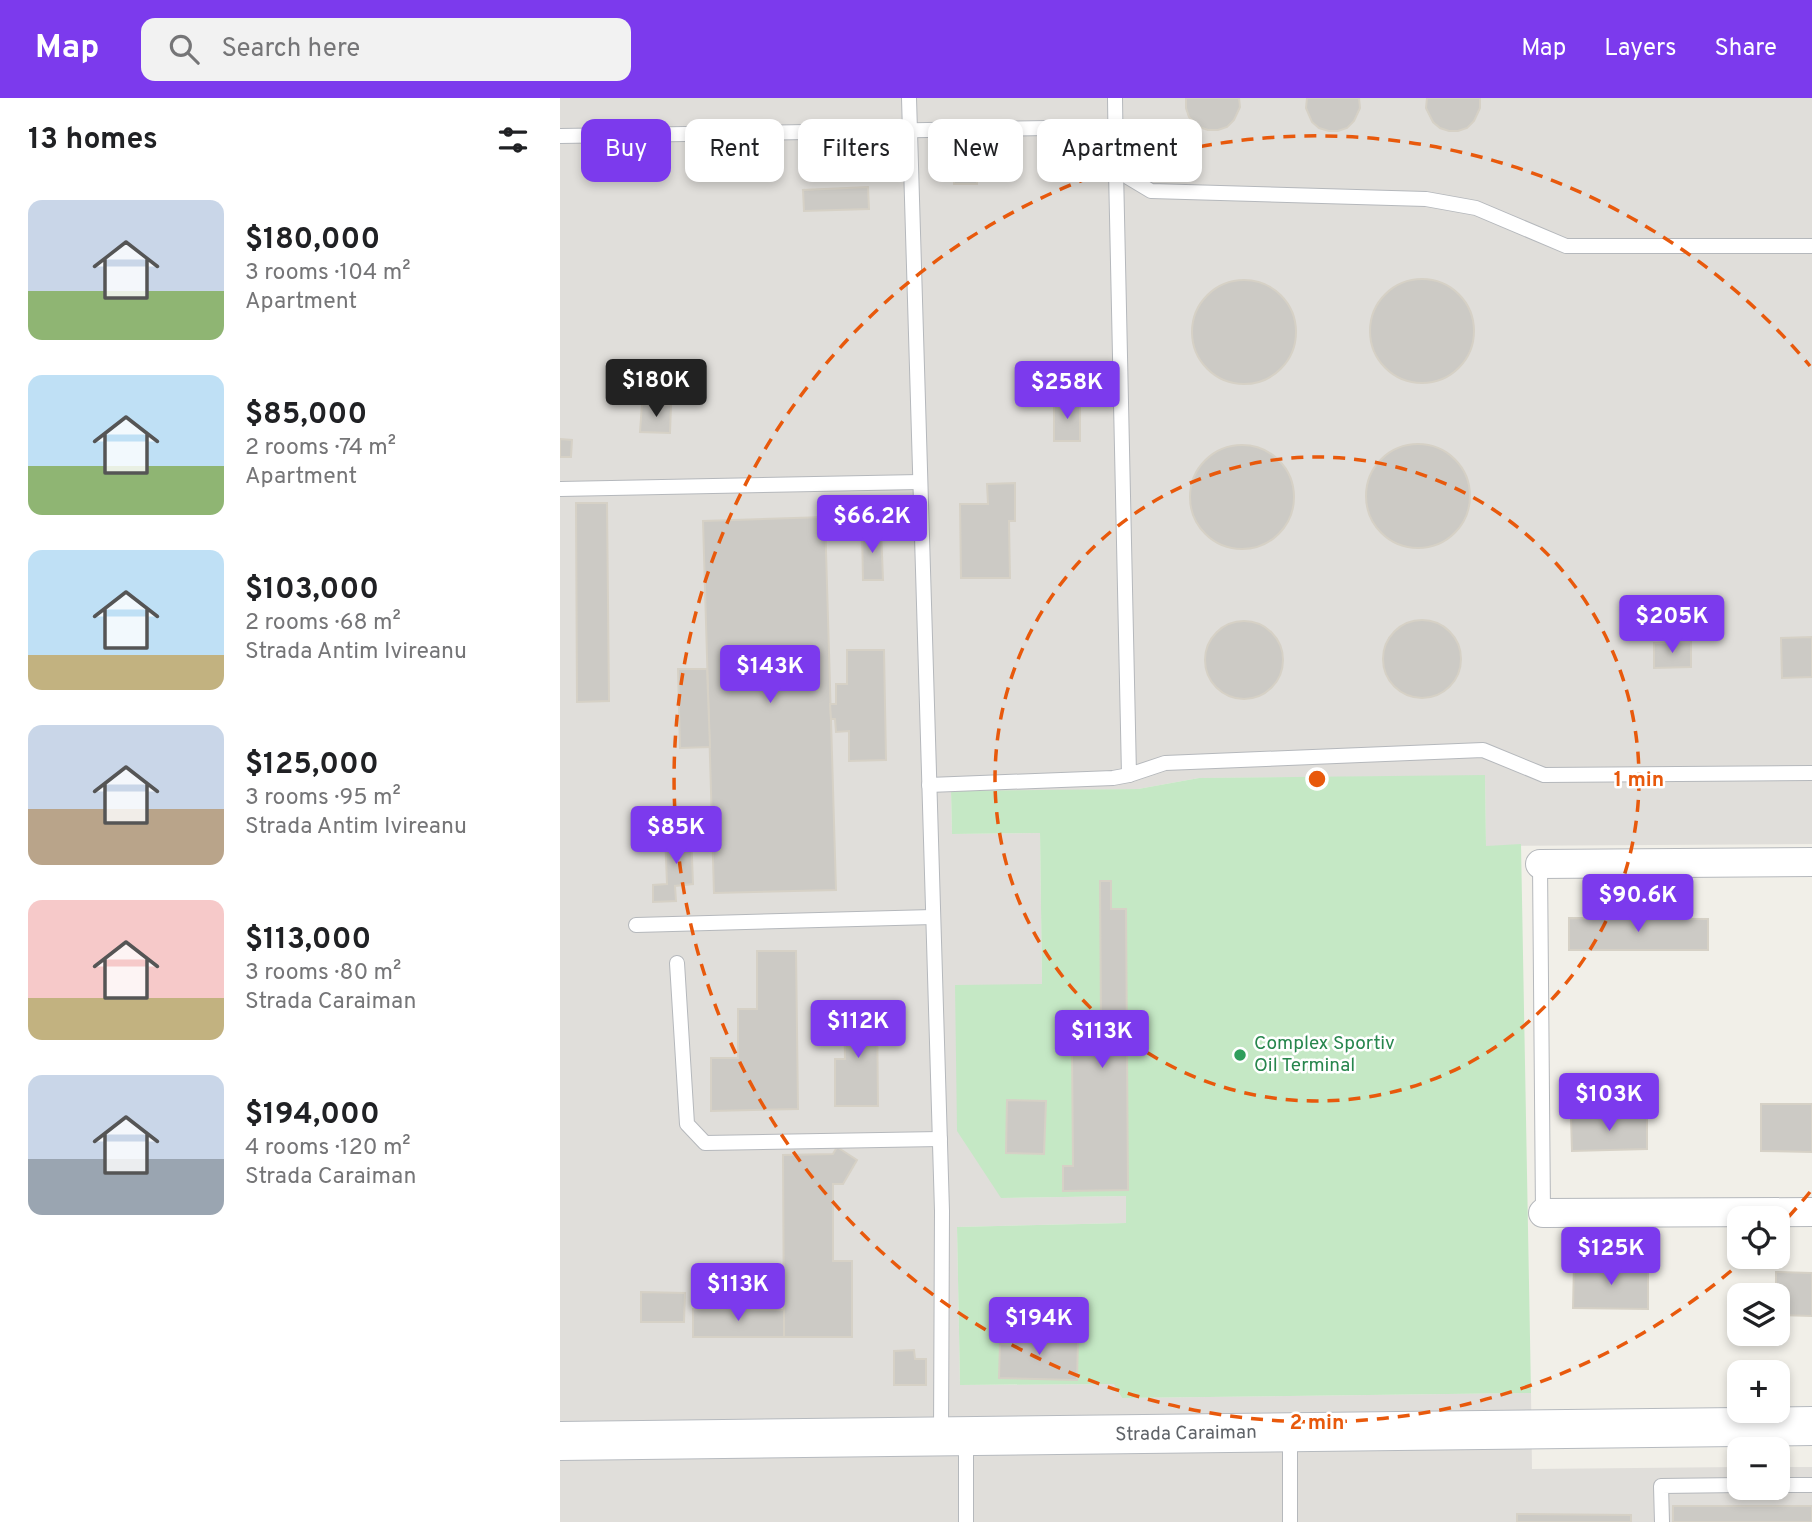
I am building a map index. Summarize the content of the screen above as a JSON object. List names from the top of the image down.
{
  "streets": {
    "street": ["Strada Caraiman"]
  },
  "places": ["Complex Sportiv Oil Terminal"],
  "page": {
    "header": "Map",
    "search": "Search here",
    "nav": ["Map", "Layers", "Share"],
    "heading": "13 homes",
    "chip": [
      "Buy",
      "Rent",
      "Filters",
      "New",
      "Apartment"
    ],
    "list": [
      {
        "name": "$180,000",
        "note": "3 rooms · 104 m² · Apartment"
      },
      {
        "name": "$85,000",
        "note": "2 rooms · 74 m² · Apartment"
      },
      {
        "name": "$103,000",
        "note": "2 rooms · 68 m² · Strada Antim Ivireanu"
      },
      {
        "name": "$125,000",
        "note": "3 rooms · 95 m² · Strada Antim Ivireanu"
      },
      {
        "name": "$113,000",
        "note": "3 rooms · 80 m² · Strada Caraiman"
      },
      {
        "name": "$194,000",
        "note": "4 rooms · 120 m² · Strada Caraiman"
      }
    ],
    "price": [
      "$180K",
      "$258K",
      "$66.2K",
      "$205K",
      "$143K",
      "$85K",
      "$90.6K",
      "$112K",
      "$113K",
      "$103K",
      "$125K",
      "$113K",
      "$194K"
    ],
    "map_buttons": ["+", "−"]
  },
  "rings": ["1 min", "2 min"]
}
